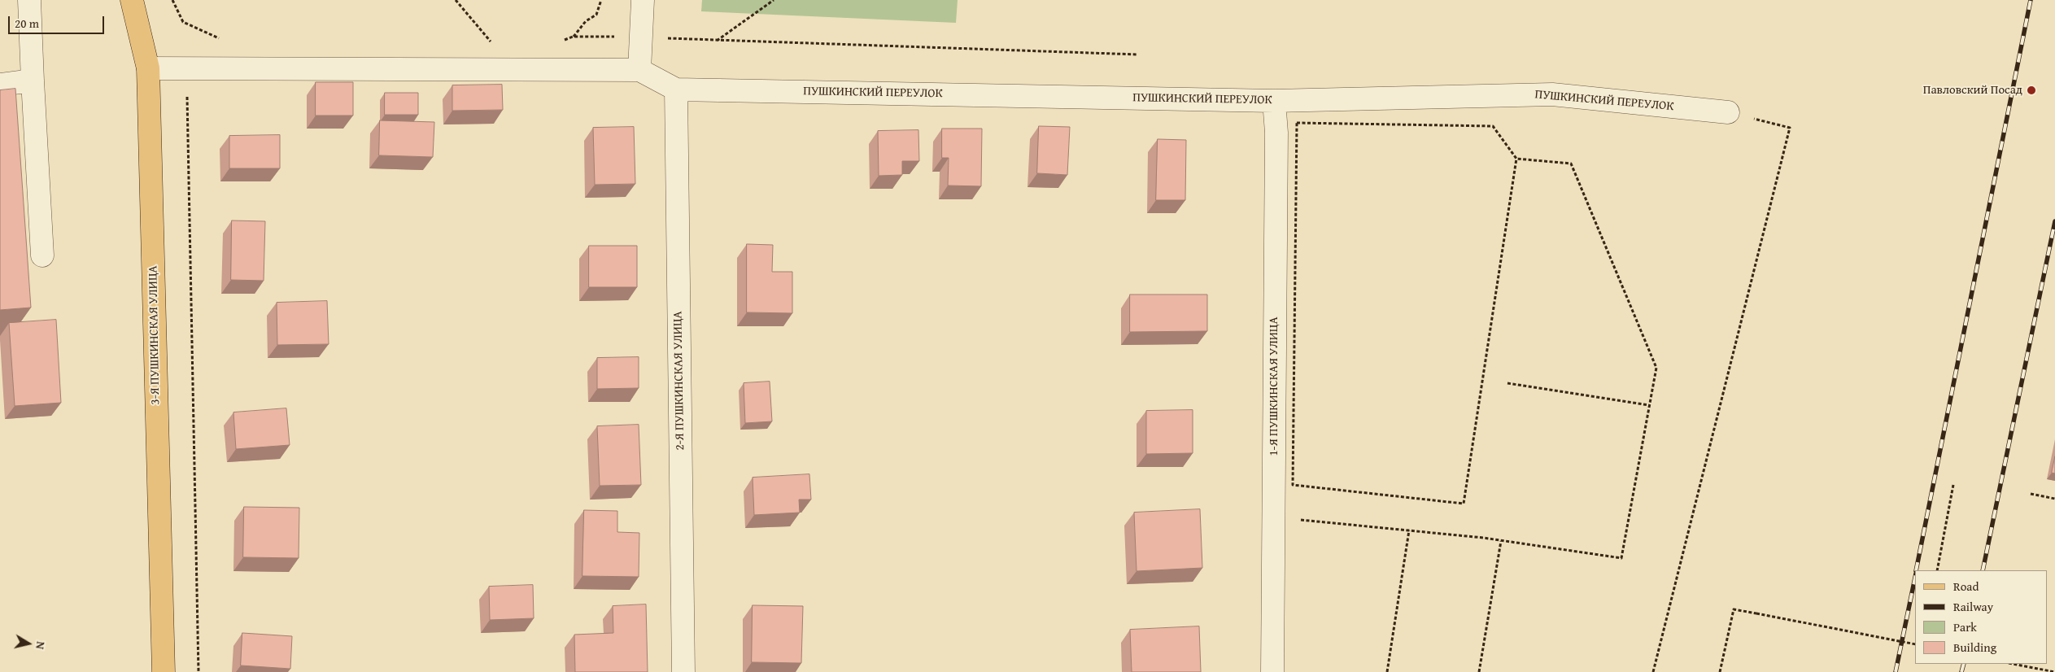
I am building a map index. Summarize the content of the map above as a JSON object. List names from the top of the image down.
{
  "streets": {
    "main road": ["3-Я ПУШКИНСКАЯ УЛИЦА"],
    "street": ["ПУШКИНСКИЙ ПЕРЕУЛОК", "2-Я ПУШКИНСКАЯ УЛИЦА", "1-Я ПУШКИНСКАЯ УЛИЦА"]
  },
  "crossings": [
    ["ПУШКИНСКИЙ ПЕРЕУЛОК", "2-Я ПУШКИНСКАЯ УЛИЦА"],
    ["ПУШКИНСКИЙ ПЕРЕУЛОК", "1-Я ПУШКИНСКАЯ УЛИЦА"]
  ],
  "places": ["Павловский Посад"],
  "legend": [
    "Road",
    "Railway",
    "Park",
    "Building"
  ],
  "scale_bar": "20 m",
  "north": "right"
}
